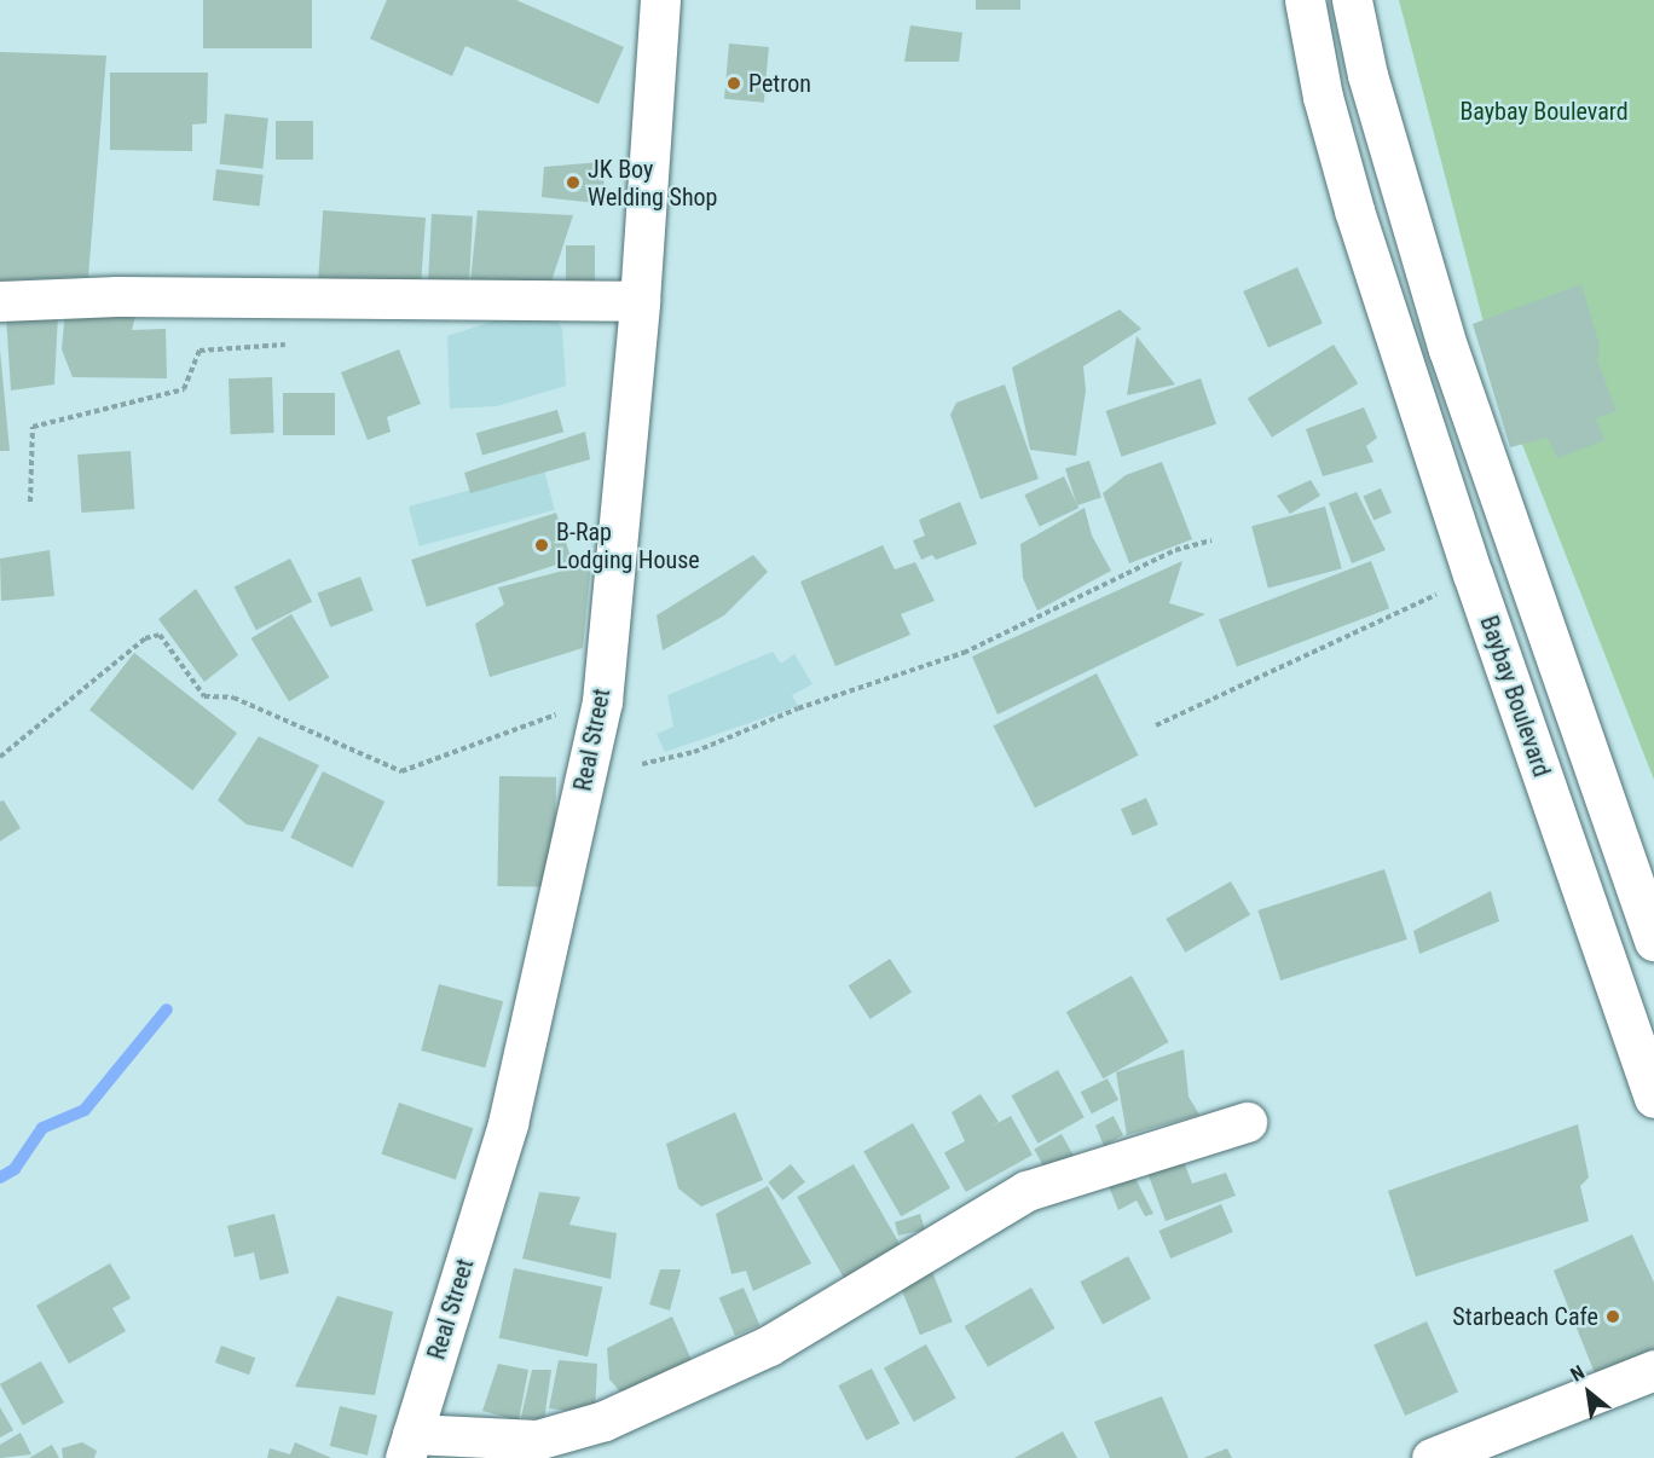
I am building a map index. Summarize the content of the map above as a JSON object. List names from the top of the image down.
{
  "streets": {
    "street": ["Baybay Boulevard", "Real Street"]
  },
  "parks": ["Baybay Boulevard"],
  "places": [
    "Petron",
    "JK Boy Welding Shop",
    "B-Rap Lodging House",
    "Starbeach Cafe"
  ],
  "north": "top left"
}
